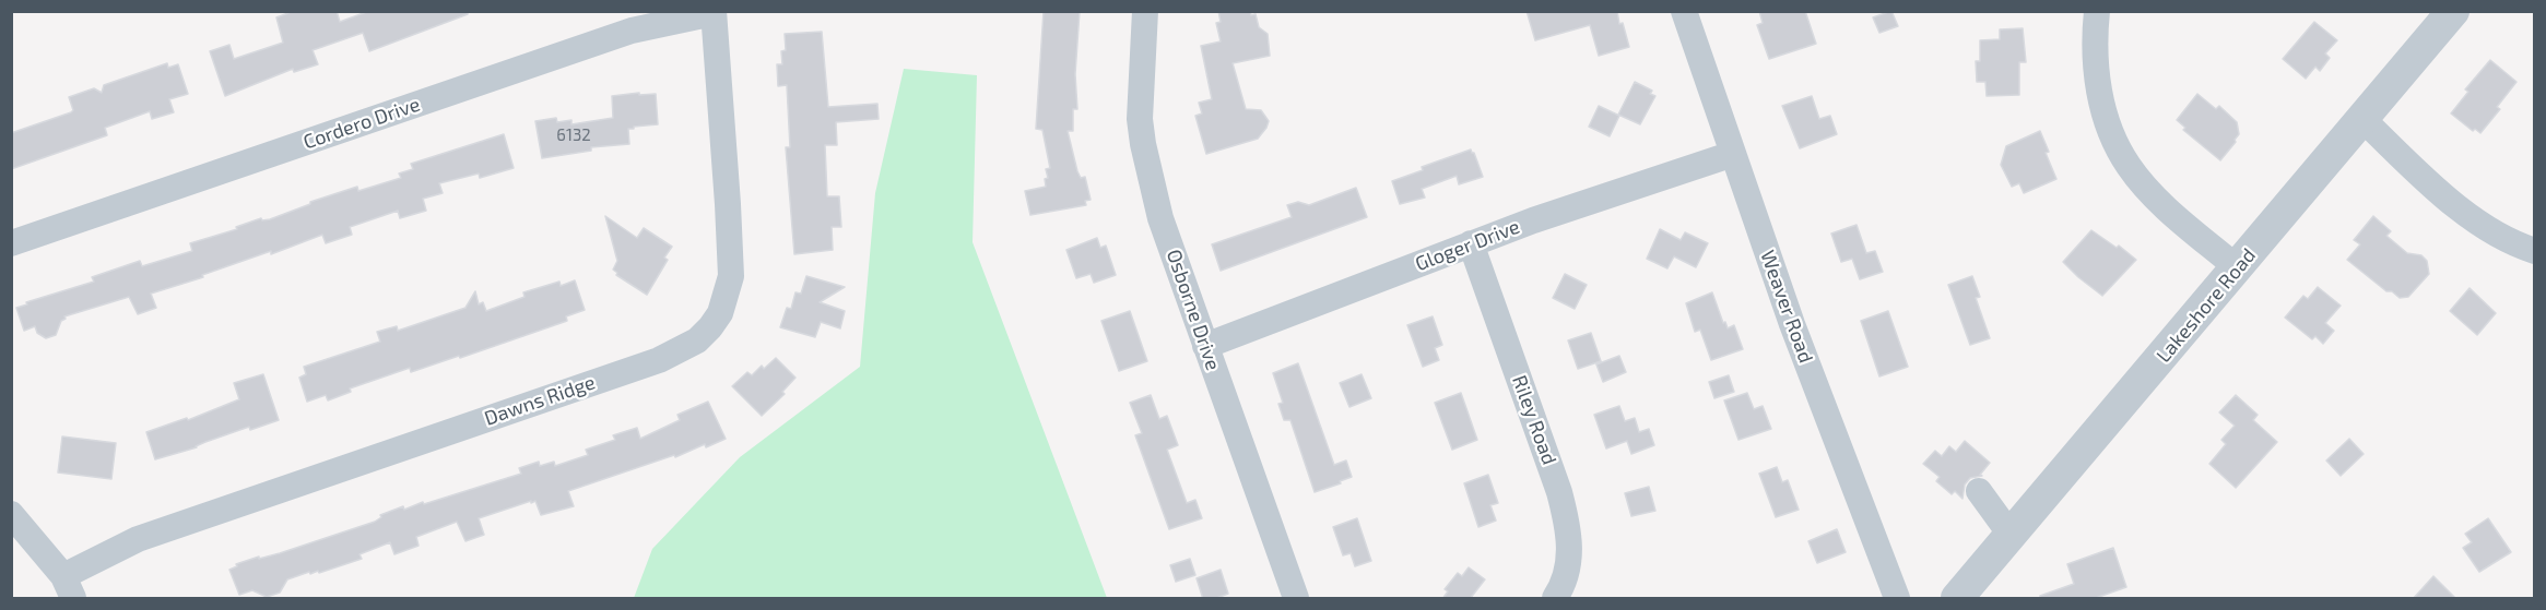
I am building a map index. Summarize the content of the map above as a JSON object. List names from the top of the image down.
{
  "streets": {
    "street": [
      "Cordero Drive",
      "Gloger Drive",
      "Lakeshore Road",
      "Weaver Road",
      "Osborne Drive",
      "Dawns Ridge",
      "Riley Road"
    ]
  },
  "crossings": [
    ["Cordero Drive", "Dawns Ridge"],
    ["Gloger Drive", "Weaver Road"],
    ["Gloger Drive", "Osborne Drive"],
    ["Gloger Drive", "Riley Road"]
  ],
  "house_numbers": ["6132"]
}
